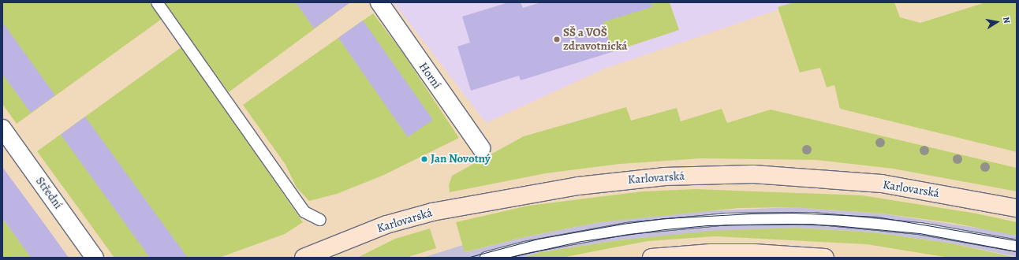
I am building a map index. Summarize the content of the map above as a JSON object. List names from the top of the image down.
{
  "streets": {
    "main road": ["Karlovarská"],
    "street": ["Horní", "Střední"]
  },
  "places": ["SŠ a VOŠ zdravotnická", "Jan Novotný"],
  "north": "right"
}
